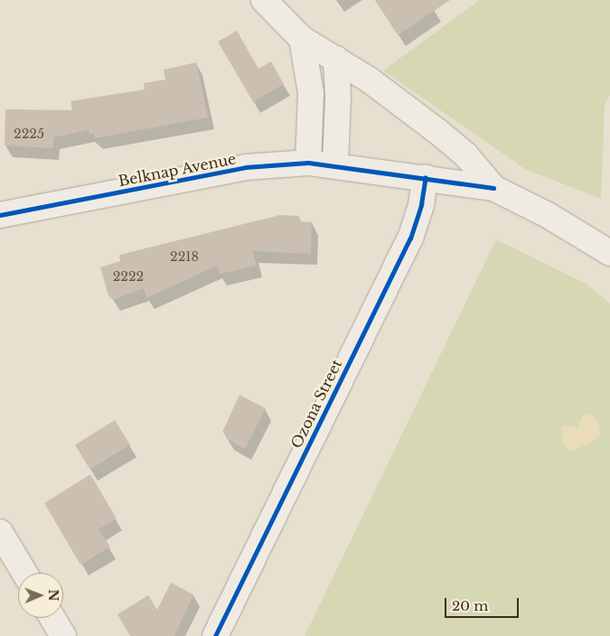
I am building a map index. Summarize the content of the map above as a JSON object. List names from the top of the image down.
{
  "streets": {
    "street": ["Belknap Avenue", "Ozona Street"]
  },
  "crossings": [
    ["Belknap Avenue", "Ozona Street"]
  ],
  "house_numbers": ["2225", "2218", "2222"],
  "scale_bar": "20 m",
  "north": "right"
}
